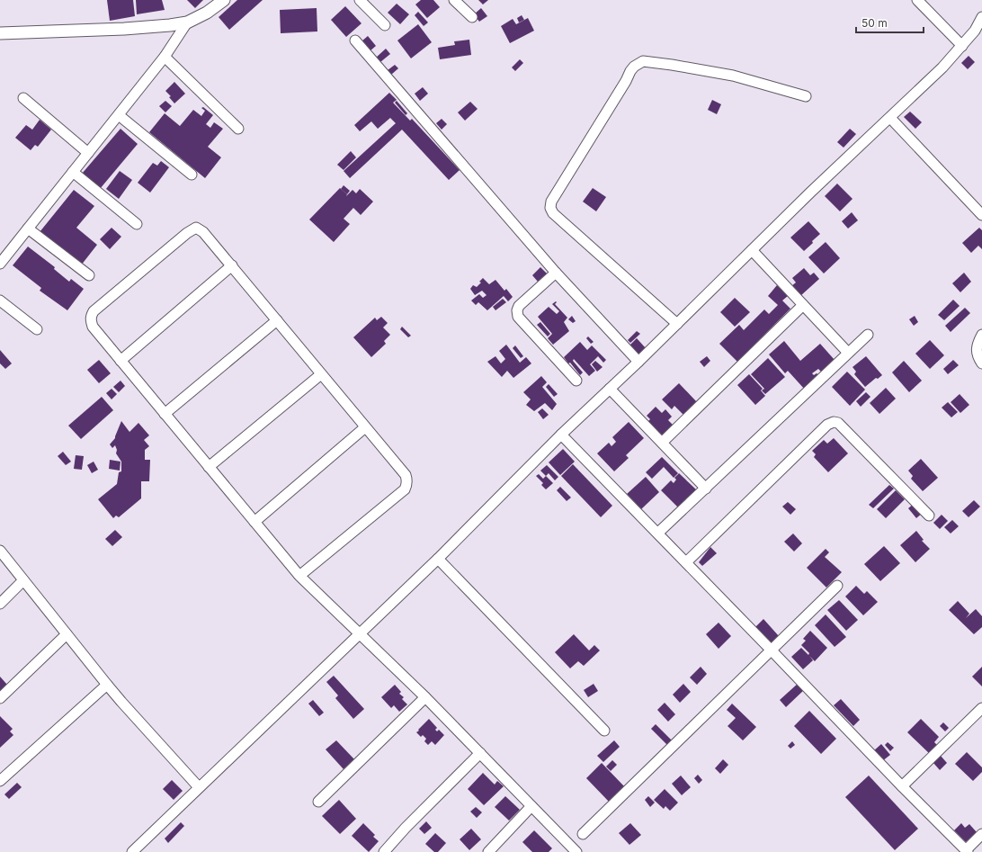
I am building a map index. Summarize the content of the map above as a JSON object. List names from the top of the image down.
{
  "scale_bar": "50 m"
}
